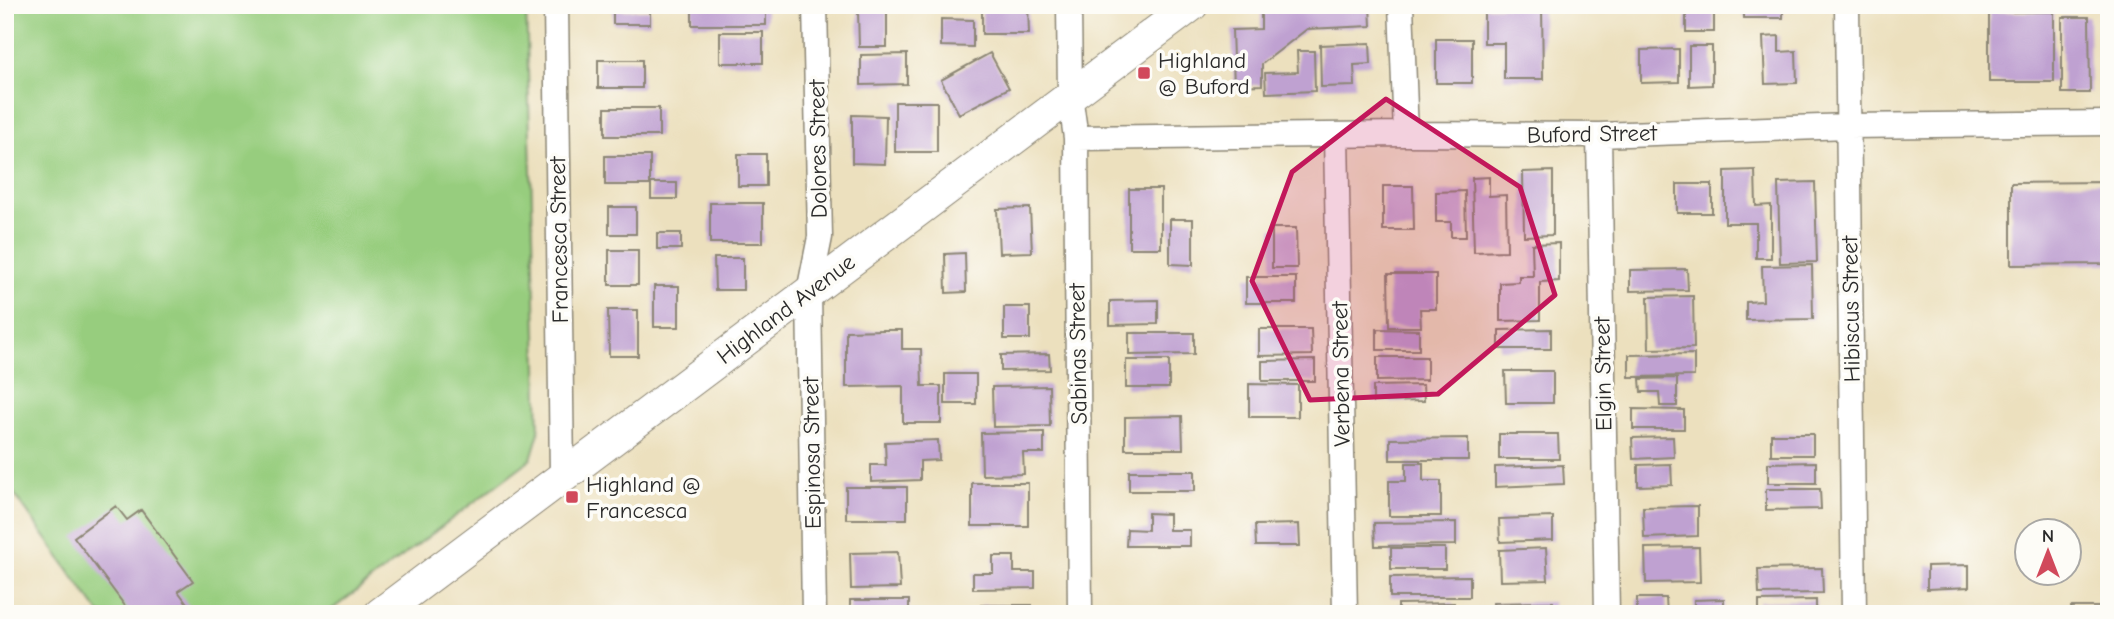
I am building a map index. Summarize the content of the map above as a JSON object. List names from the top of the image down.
{
  "streets": {
    "street": [
      "Buford Street",
      "Dolores Street",
      "Francesca Street",
      "Highland Avenue",
      "Hibiscus Street",
      "Sabinas Street",
      "Verbena Street",
      "Elgin Street",
      "Espinosa Street"
    ]
  },
  "crossings": [
    ["Buford Street", "Hibiscus Street"],
    ["Buford Street", "Sabinas Street"],
    ["Buford Street", "Verbena Street"],
    ["Buford Street", "Elgin Street"],
    ["Dolores Street", "Highland Avenue"],
    ["Dolores Street", "Espinosa Street"],
    ["Francesca Street", "Highland Avenue"],
    ["Highland Avenue", "Sabinas Street"],
    ["Highland Avenue", "Espinosa Street"]
  ],
  "places": {
    "transit": ["Highland @ Buford", "Highland @ Francesca"]
  },
  "north": "top"
}
